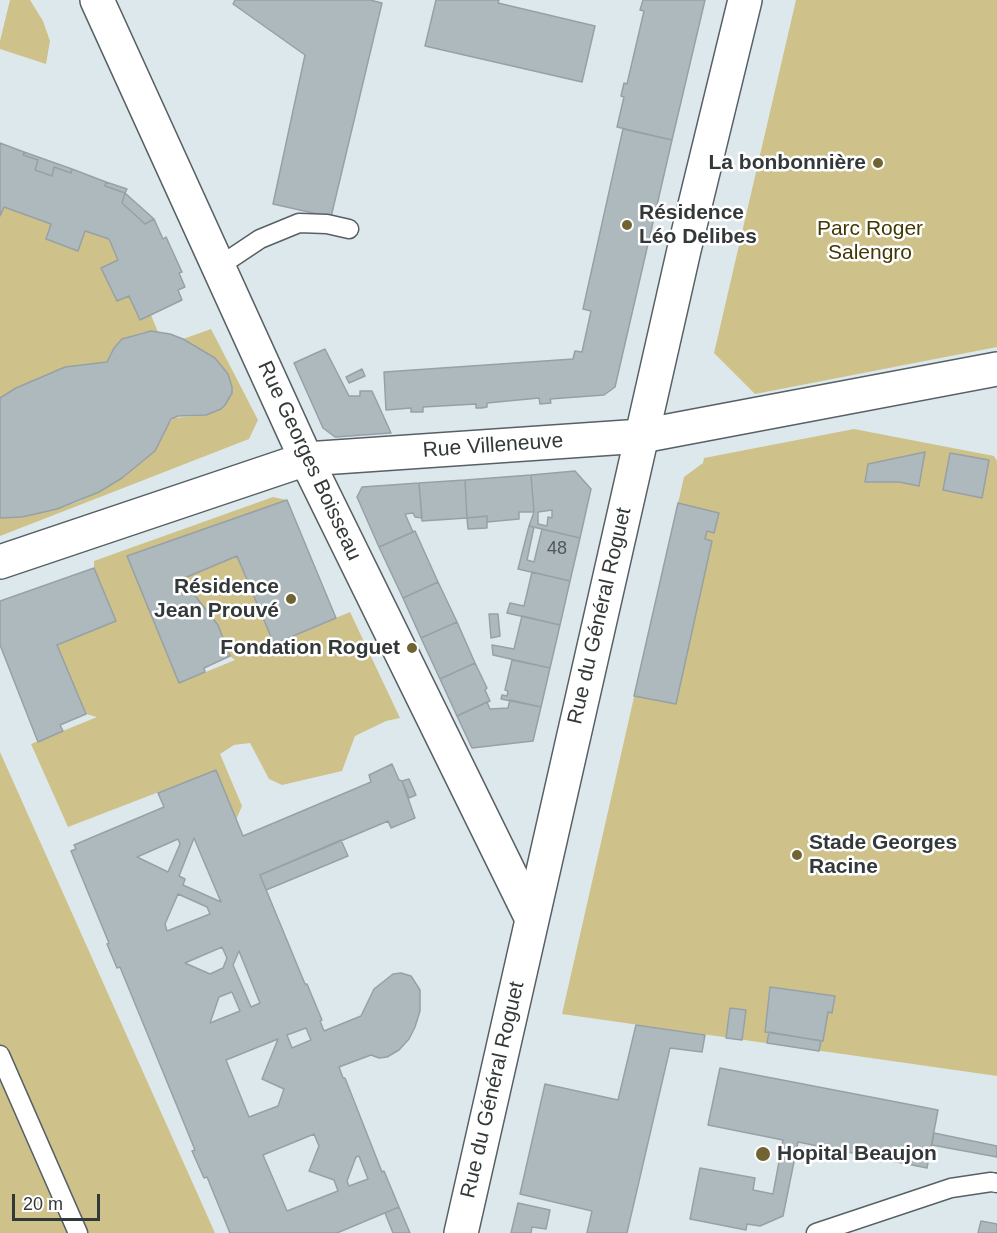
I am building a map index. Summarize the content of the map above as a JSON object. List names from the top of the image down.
{
  "streets": {
    "street": ["Rue Villeneuve", "Rue Georges Boisseau", "Rue du Général Roguet"]
  },
  "crossings": [
    ["Rue Villeneuve", "Rue Georges Boisseau"],
    ["Rue Villeneuve", "Rue du Général Roguet"],
    ["Rue Georges Boisseau", "Rue du Général Roguet"]
  ],
  "parks": ["Parc Roger Salengro"],
  "places": [
    "La bonbonnière",
    "Résidence Léo Delibes",
    "Résidence Jean Prouvé",
    "Fondation Roguet",
    "Stade Georges Racine",
    "Hopital Beaujon"
  ],
  "house_numbers": ["48"],
  "scale_bar": "20 m"
}
